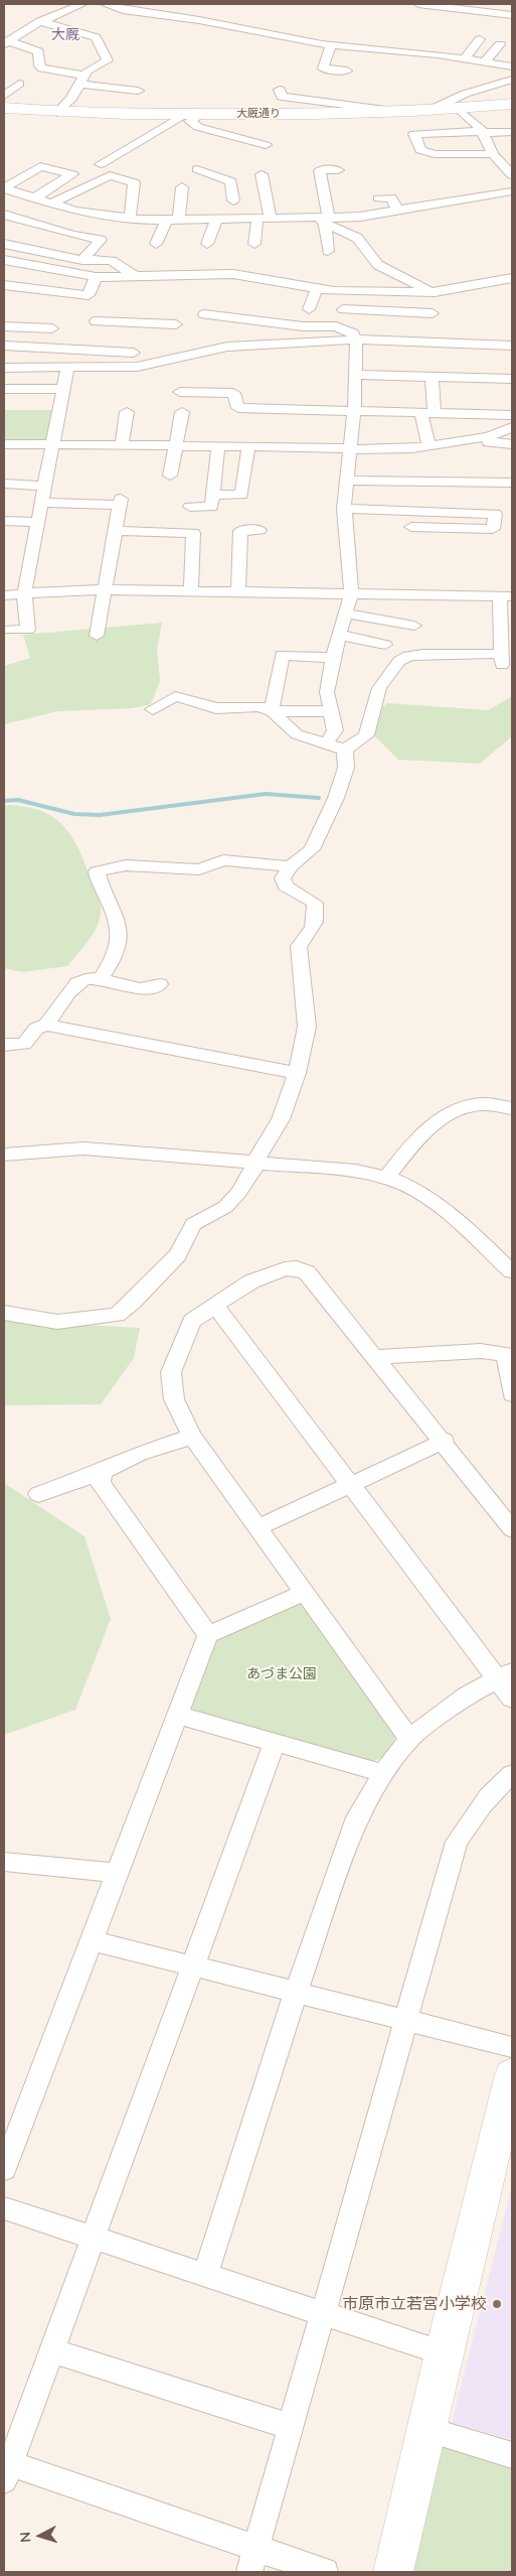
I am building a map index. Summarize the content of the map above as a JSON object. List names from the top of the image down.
{
  "streets": {
    "street": ["大厩通り"]
  },
  "districts": ["大厩"],
  "parks": ["あづま公園"],
  "places": ["市原市立若宮小学校"],
  "north": "left"
}
